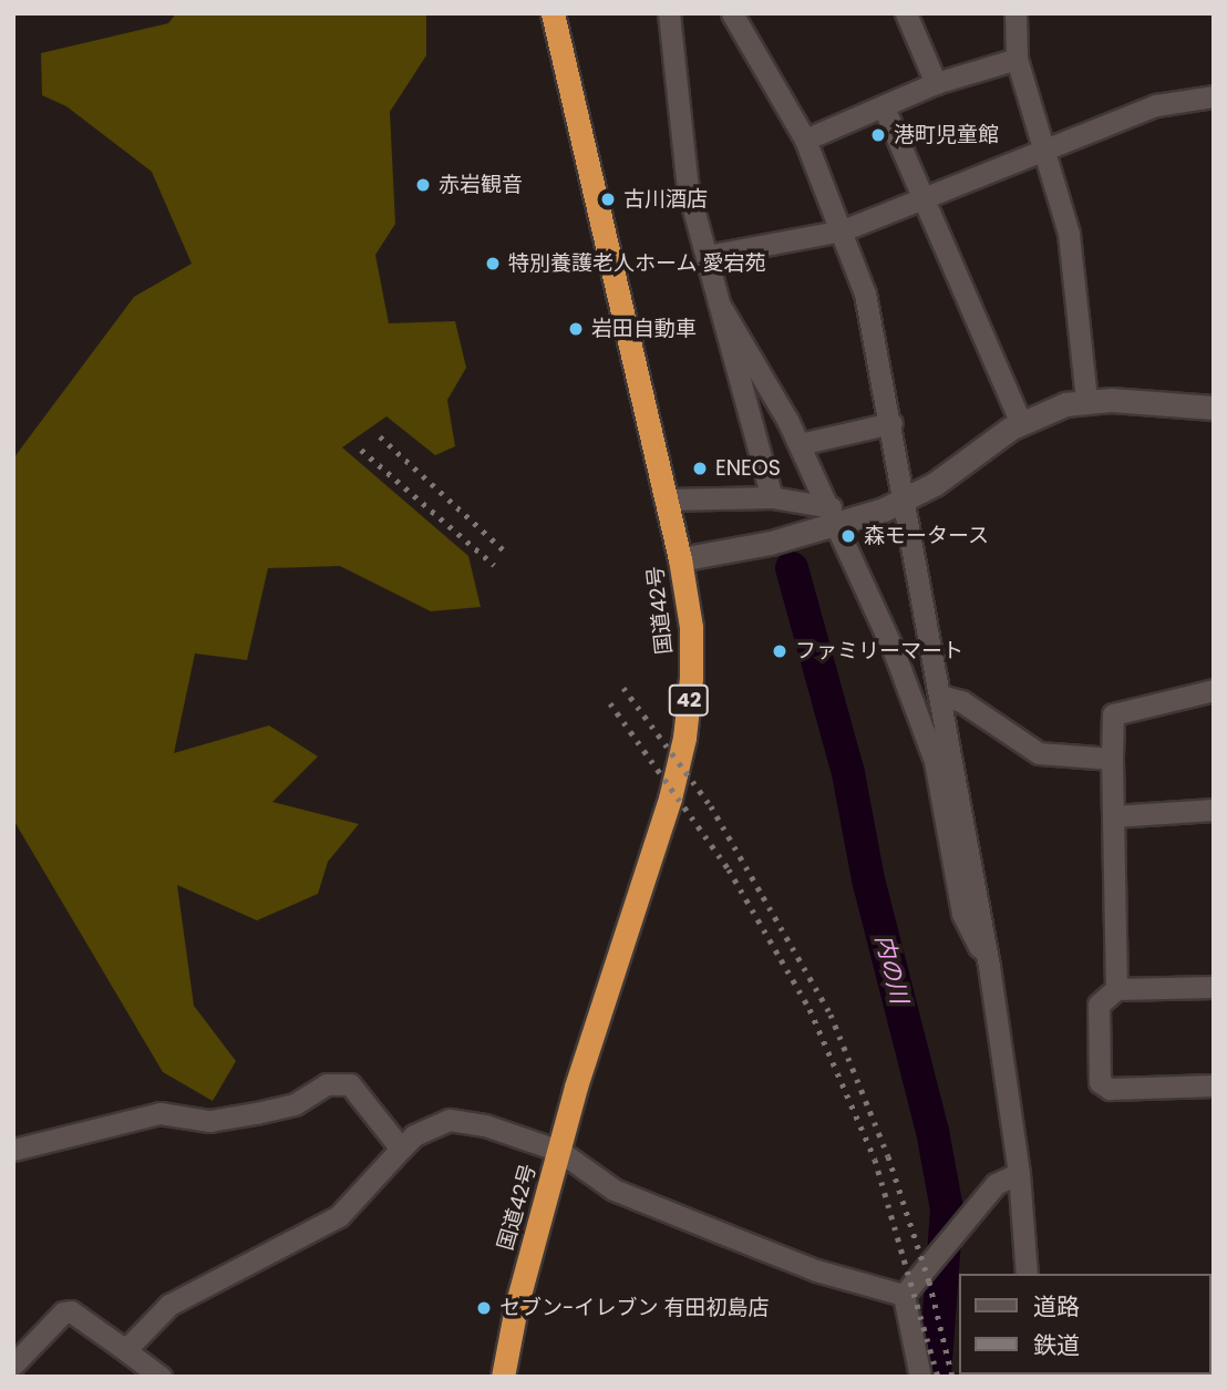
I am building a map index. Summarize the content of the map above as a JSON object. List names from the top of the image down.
{
  "streets": {
    "highway": ["国道42号", "42"]
  },
  "water": ["内の川"],
  "places": [
    "港町児童館",
    "赤岩観音",
    "古川酒店",
    "特別養護老人ホーム 愛宕苑",
    "岩田自動車",
    "ENEOS",
    "森モータース",
    "ファミリーマート",
    "セブン-イレブン 有田初島店"
  ],
  "legend": ["道路", "鉄道"]
}
